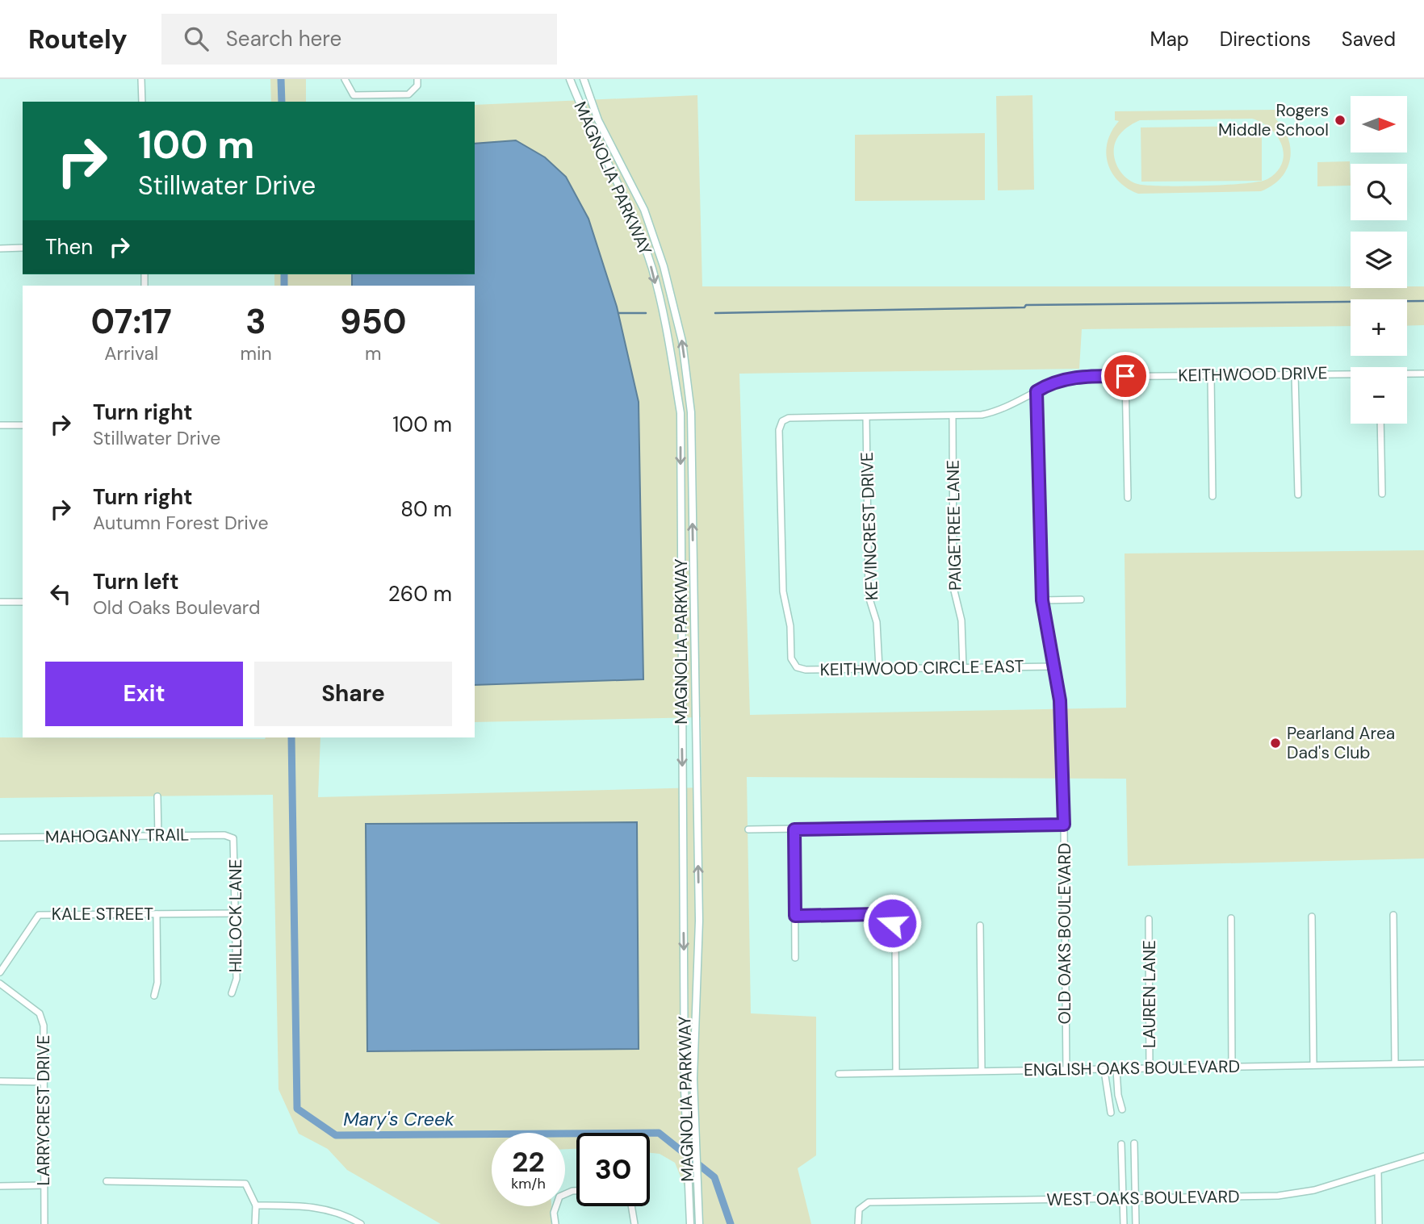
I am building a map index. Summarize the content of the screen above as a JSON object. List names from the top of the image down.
{
  "streets": {
    "street": [
      "MAGNOLIA PARKWAY",
      "KEITHWOOD DRIVE",
      "PAIGETREE LANE",
      "KEVINCREST DRIVE",
      "KEITHWOOD CIRCLE EAST",
      "MAHOGANY TRAIL",
      "KALE STREET",
      "HILLOCK LANE",
      "OLD OAKS BOULEVARD",
      "LAUREN LANE",
      "ENGLISH OAKS BOULEVARD",
      "LARRYCREST DRIVE",
      "WEST OAKS BOULEVARD"
    ]
  },
  "crossings": [
    ["KEITHWOOD DRIVE", "PAIGETREE LANE"],
    ["KEITHWOOD DRIVE", "KEVINCREST DRIVE"],
    ["KEITHWOOD DRIVE", "KEITHWOOD CIRCLE EAST"],
    ["KEITHWOOD DRIVE", "OLD OAKS BOULEVARD"],
    ["PAIGETREE LANE", "KEITHWOOD CIRCLE EAST"],
    ["KEVINCREST DRIVE", "KEITHWOOD CIRCLE EAST"],
    ["KEITHWOOD CIRCLE EAST", "OLD OAKS BOULEVARD"],
    ["MAHOGANY TRAIL", "HILLOCK LANE"],
    ["KALE STREET", "HILLOCK LANE"],
    ["OLD OAKS BOULEVARD", "ENGLISH OAKS BOULEVARD"],
    ["LAUREN LANE", "ENGLISH OAKS BOULEVARD"]
  ],
  "water": ["Mary's Creek"],
  "places": ["Rogers Middle School", "Pearland Area Dad's Club"],
  "north": "right",
  "page": {
    "header": "Routely",
    "search": "Search here",
    "nav": ["Map", "Directions", "Saved"],
    "map_buttons": ["+", "−"],
    "turn": ["100 m", "Stillwater Drive"],
    "then": "Then",
    "eta": [
      "07:17",
      "Arrival",
      "3",
      "min",
      "950",
      "m"
    ],
    "list": [
      {
        "name": "Turn right",
        "note": "Stillwater Drive",
        "value": "100 m"
      },
      {
        "name": "Turn right",
        "note": "Autumn Forest Drive",
        "value": "80 m"
      },
      {
        "name": "Turn left",
        "note": "Old Oaks Boulevard",
        "value": "260 m"
      }
    ],
    "buttons": ["Exit", "Share"],
    "speed": "22 km/h",
    "limit": "30"
  }
}
